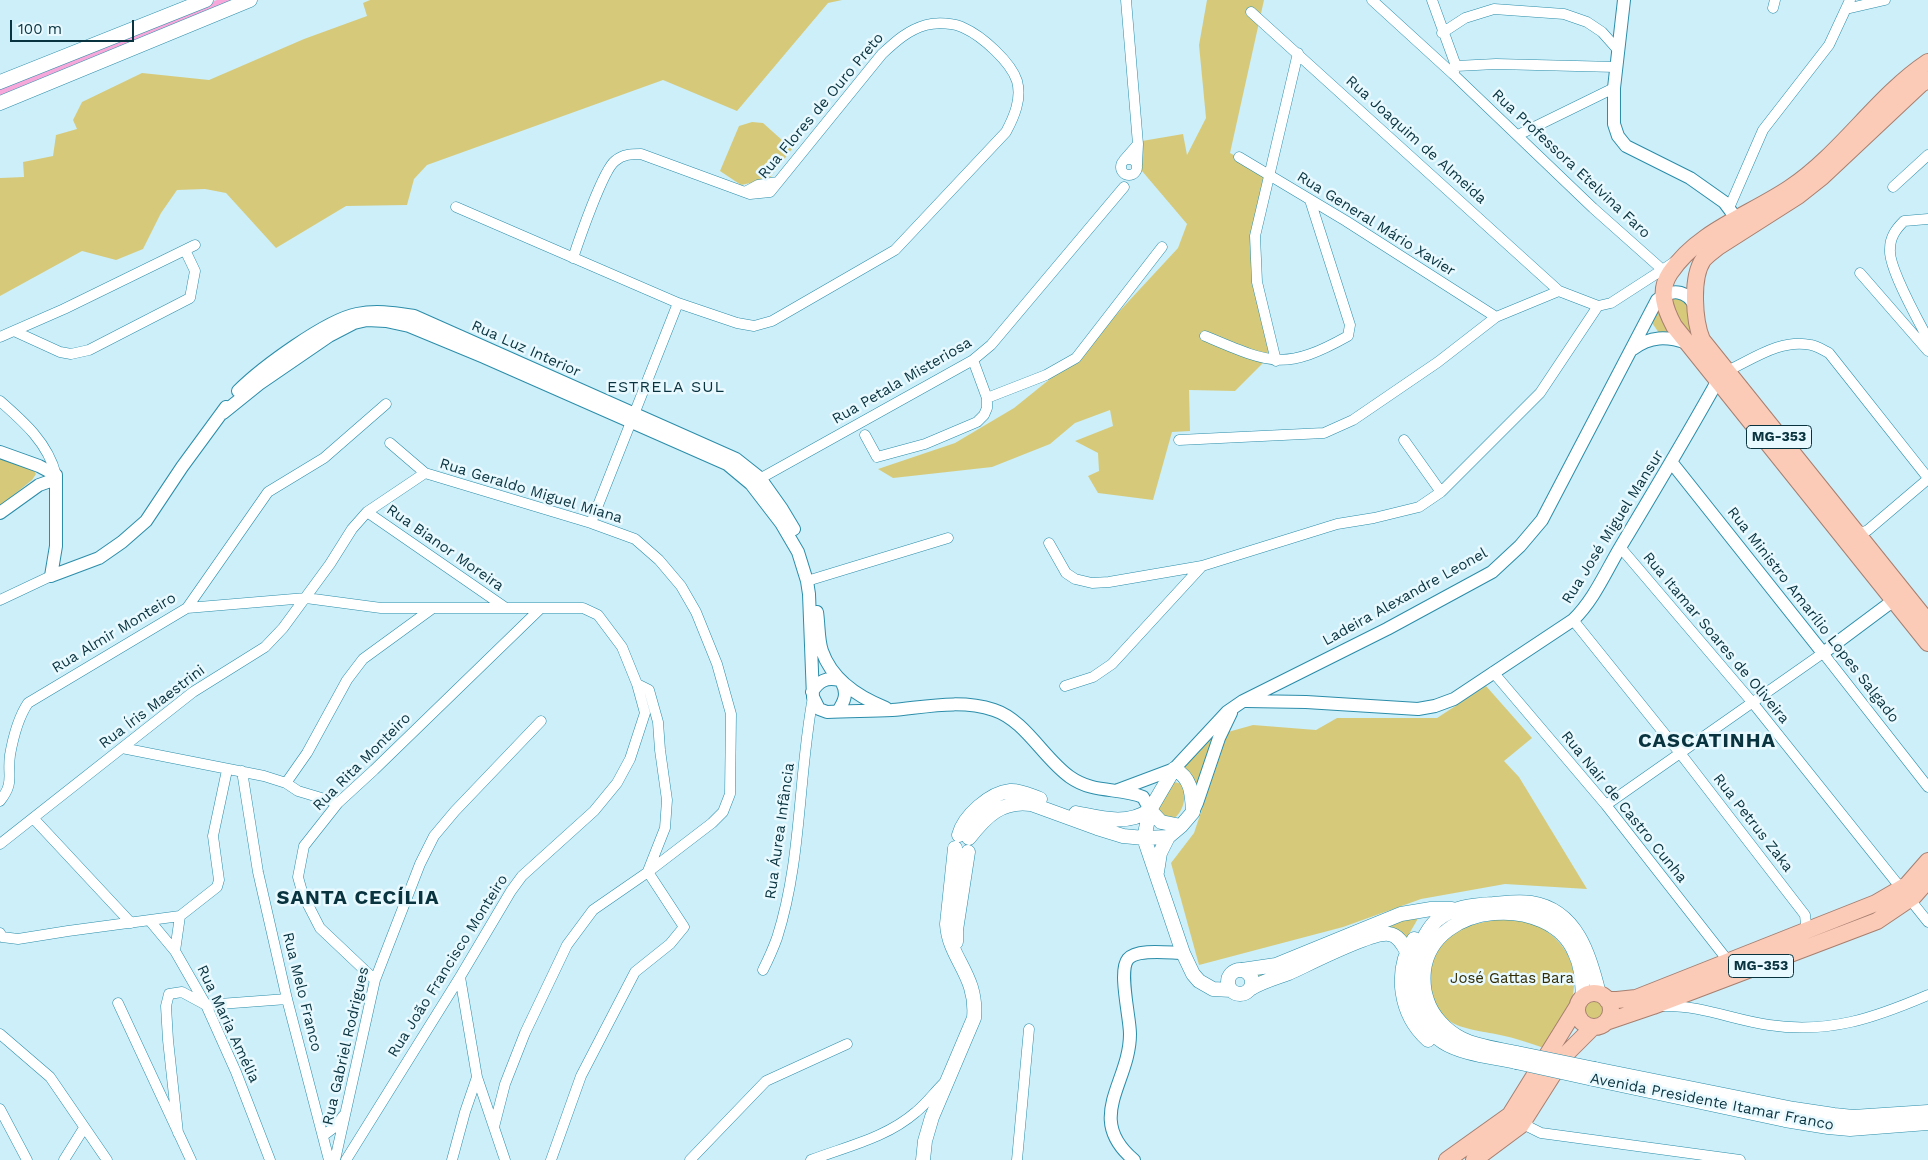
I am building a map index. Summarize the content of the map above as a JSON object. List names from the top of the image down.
{
  "streets": {
    "main road": ["MG-353", "Ladeira Alexandre Leonel", "Avenida Presidente Itamar Franco"],
    "street": [
      "Rua Flores de Ouro Preto",
      "Rua Joaquim de Almeida",
      "Rua Professora Etelvina Faro",
      "Rua General Mário Xavier",
      "Rua Luz Interior",
      "Rua Petala Misteriosa",
      "Rua Geraldo Miguel Miana",
      "Rua José Miguel Mansur",
      "Rua Bianor Moreira",
      "Rua Ministro Amarílio Lopes Salgado",
      "Rua Almir Monteiro",
      "Rua Itamar Soares de Oliveira",
      "Rua Íris Maestrini",
      "Rua Rita Monteiro",
      "Rua Nair de Castro Cunha",
      "Rua Petrus Zaka",
      "Rua Áurea Infância",
      "Rua João Francisco Monteiro",
      "Rua Melo Franco",
      "Rua Maria Amélia",
      "Rua Gabriel Rodrigues"
    ]
  },
  "crossings": [
    ["Rua Luz Interior", "Rua Petala Misteriosa"],
    ["Rua Luz Interior", "Rua Áurea Infância"],
    ["MG-353", "Rua José Miguel Mansur"],
    ["MG-353", "Ladeira Alexandre Leonel"],
    ["MG-353", "Rua Itamar Soares de Oliveira"],
    ["MG-353", "Rua Nair de Castro Cunha"],
    ["MG-353", "Rua Petrus Zaka"],
    ["MG-353", "Avenida Presidente Itamar Franco"],
    ["Rua Geraldo Miguel Miana", "Rua Íris Maestrini"],
    ["Rua José Miguel Mansur", "Ladeira Alexandre Leonel"],
    ["Rua José Miguel Mansur", "Rua Ministro Amarílio Lopes Salgado"],
    ["Rua José Miguel Mansur", "Rua Itamar Soares de Oliveira"],
    ["Rua José Miguel Mansur", "Rua Nair de Castro Cunha"],
    ["Rua José Miguel Mansur", "Rua Petrus Zaka"],
    ["Rua Bianor Moreira", "Rua Íris Maestrini"],
    ["Rua Bianor Moreira", "Rua João Francisco Monteiro"],
    ["Rua Almir Monteiro", "Rua João Francisco Monteiro"],
    ["Rua Íris Maestrini", "Rua João Francisco Monteiro"],
    ["Rua Rita Monteiro", "Rua João Francisco Monteiro"],
    ["Rua Rita Monteiro", "Rua Gabriel Rodrigues"]
  ],
  "districts": ["ESTRELA SUL", "CASCATINHA", "SANTA CECÍLIA"],
  "parks": ["José Gattas Bara"],
  "scale_bar": "100 m"
}
